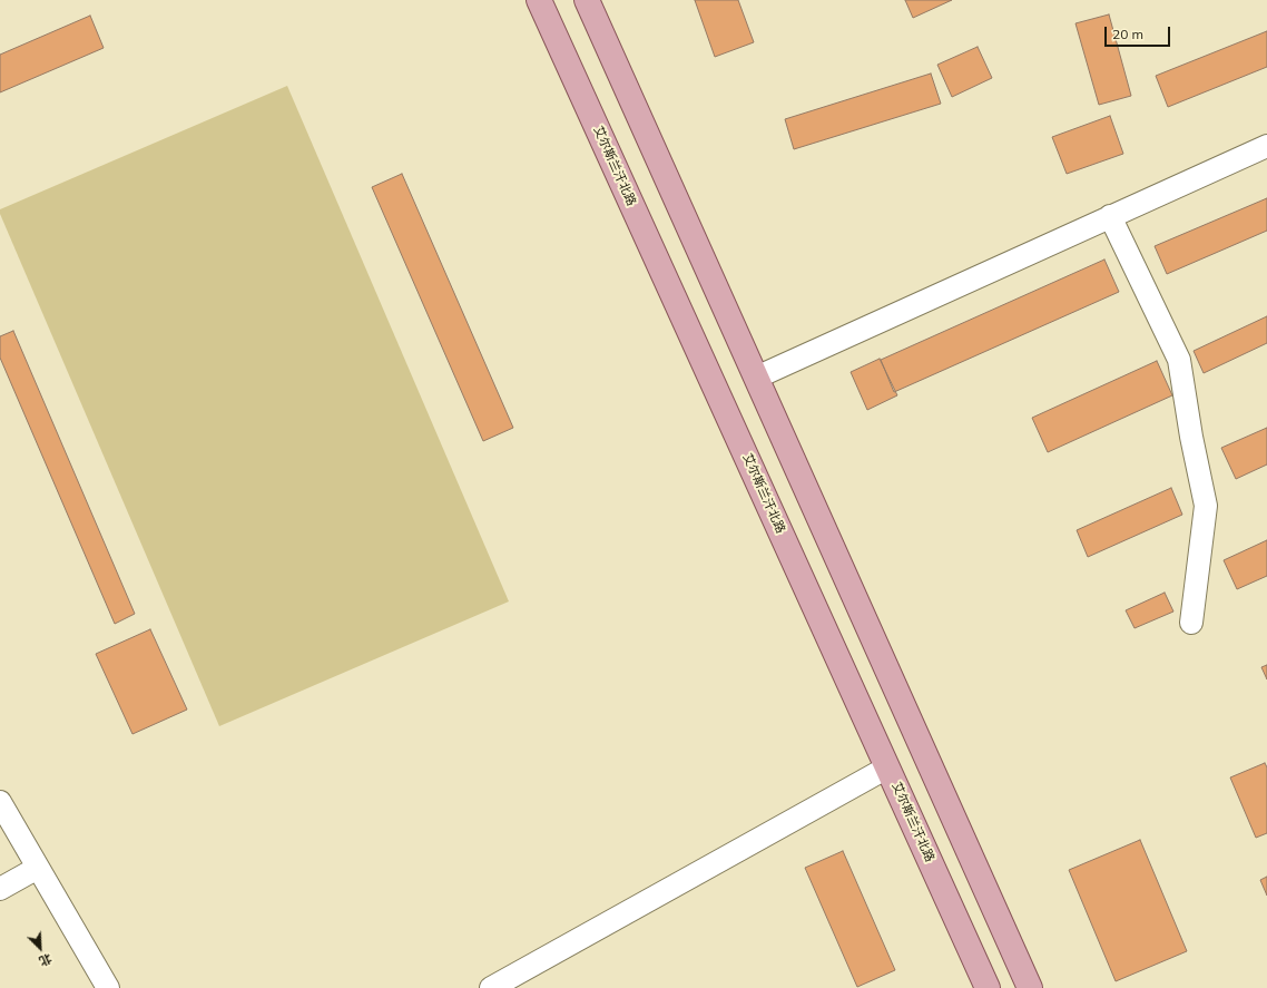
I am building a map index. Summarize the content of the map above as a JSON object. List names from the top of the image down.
{
  "streets": {
    "main road": ["艾尔斯兰汗北路"]
  },
  "scale_bar": "20 m",
  "north": "bottom right"
}
